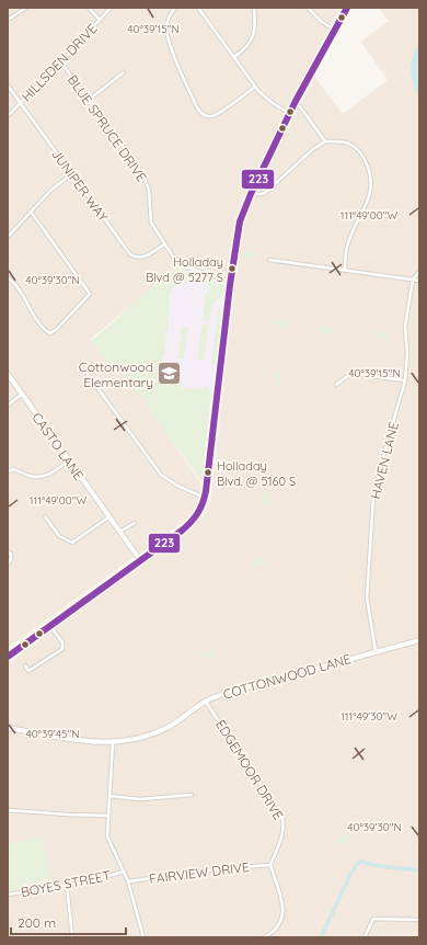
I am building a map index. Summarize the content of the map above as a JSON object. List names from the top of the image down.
{
  "streets": {
    "main road": ["CASTO LANE", "COTTONWOOD LANE"],
    "street": [
      "HILLSDEN DRIVE",
      "BLUE SPRUCE DRIVE",
      "JUNIPER WAY",
      "HAVEN LANE",
      "EDGEMOOR DRIVE",
      "FAIRVIEW DRIVE",
      "BOYES STREET"
    ]
  },
  "crossings": [
    ["HILLSDEN DRIVE", "BLUE SPRUCE DRIVE"],
    ["HILLSDEN DRIVE", "JUNIPER WAY"],
    ["BLUE SPRUCE DRIVE", "JUNIPER WAY"],
    ["HAVEN LANE", "COTTONWOOD LANE"],
    ["COTTONWOOD LANE", "EDGEMOOR DRIVE"],
    ["EDGEMOOR DRIVE", "FAIRVIEW DRIVE"]
  ],
  "places": {
    "other": ["Holladay Blvd @ 5277 S", "Holladay Blvd. @ 5160 S"],
    "school or university": ["Cottonwood Elementary"]
  },
  "lines": ["transit line 223"],
  "scale_bar": "200 m",
  "coordinates": [
    "40°39'15\"N",
    "111°49'00\"W",
    "40°39'30\"N",
    "111°49'30\"W",
    "40°39'45\"N"
  ]
}
